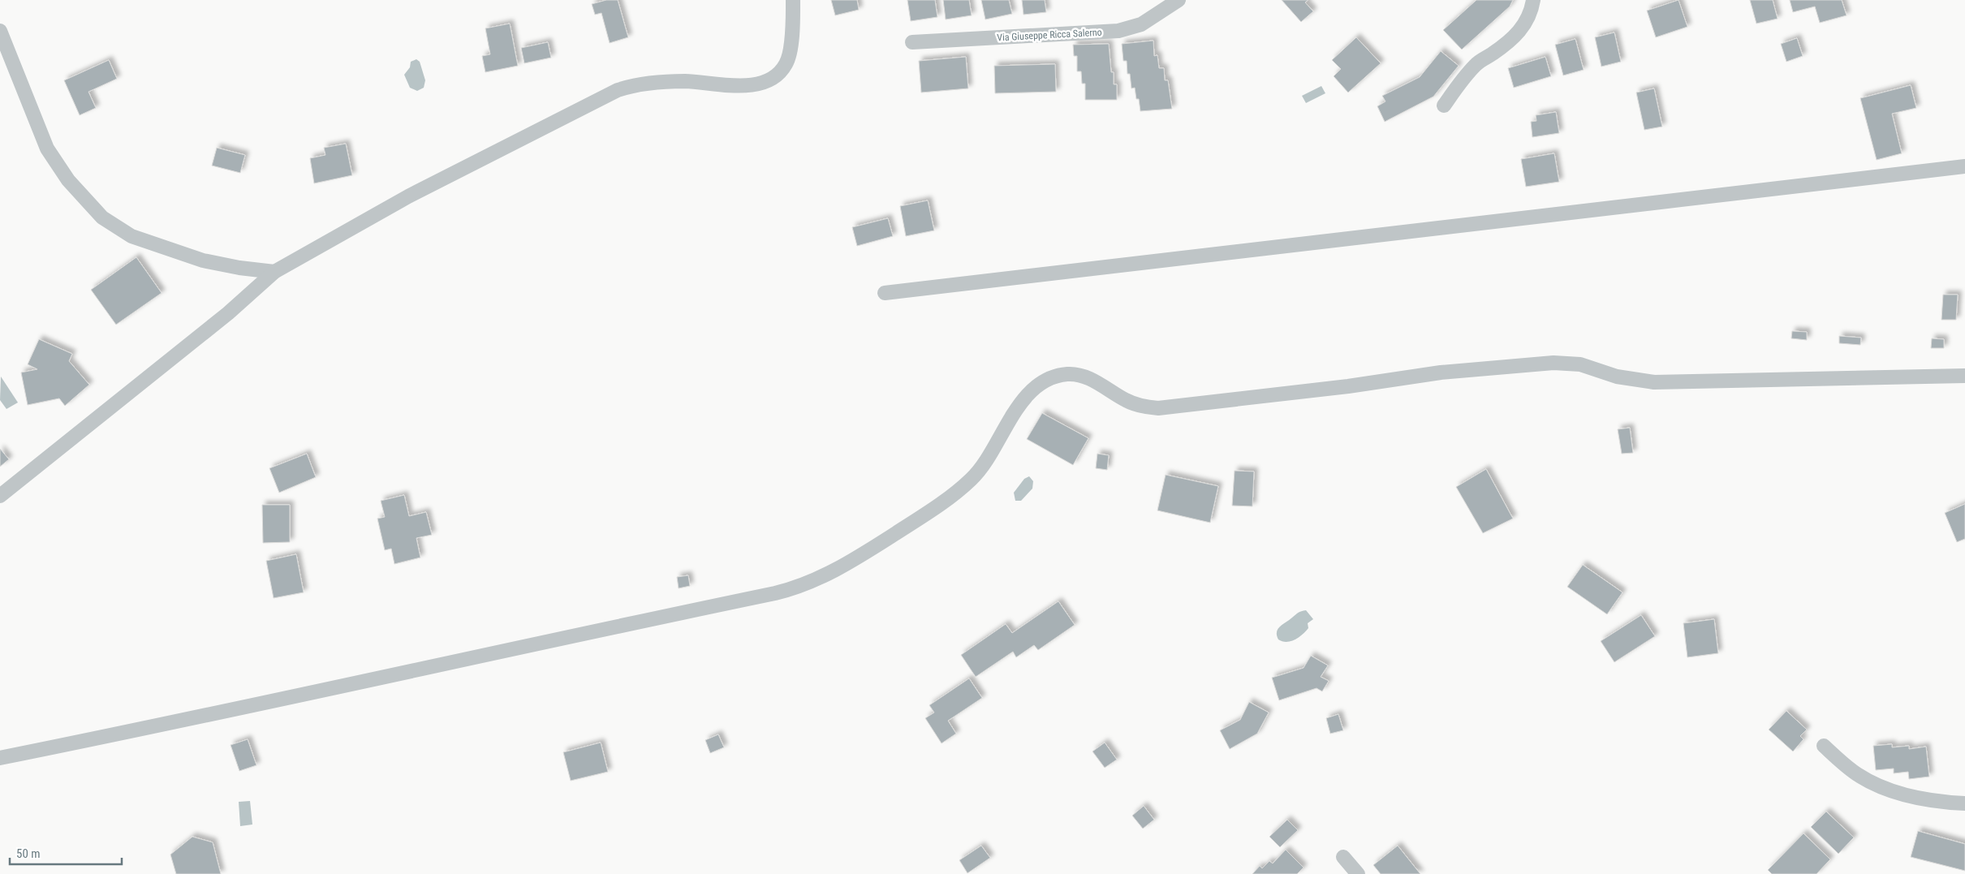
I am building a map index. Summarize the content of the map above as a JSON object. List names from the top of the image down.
{
  "streets": {
    "street": ["Via Giuseppe Ricca Salerno"]
  },
  "scale_bar": "50 m"
}
